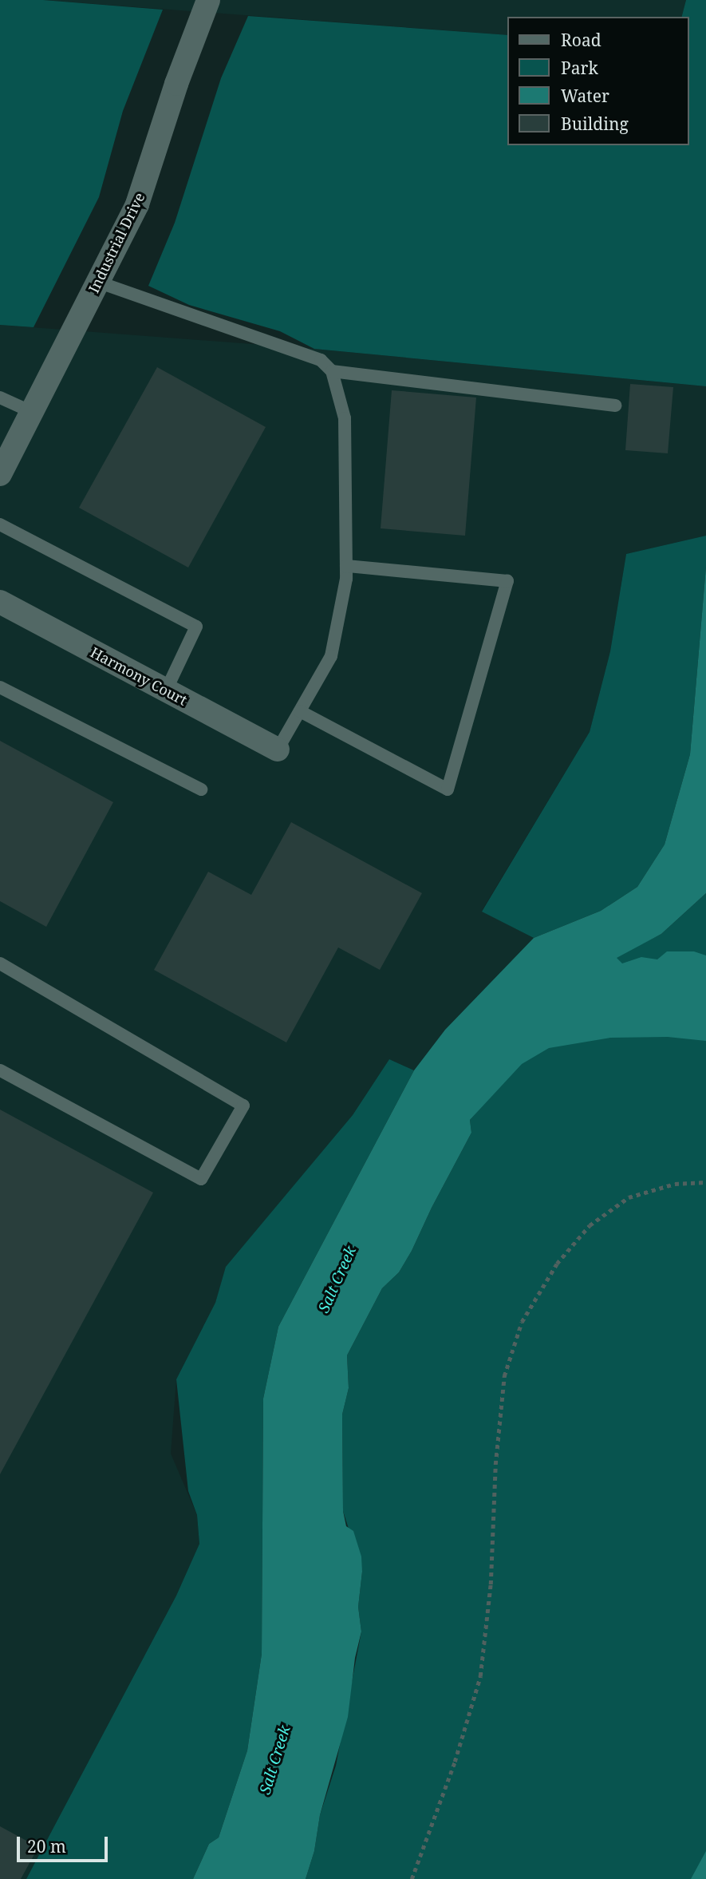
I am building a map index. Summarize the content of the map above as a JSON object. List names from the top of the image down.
{
  "streets": {
    "street": ["Industrial Drive", "Harmony Court"]
  },
  "water": ["Salt Creek"],
  "legend": [
    "Road",
    "Park",
    "Water",
    "Building"
  ],
  "scale_bar": "20 m"
}
